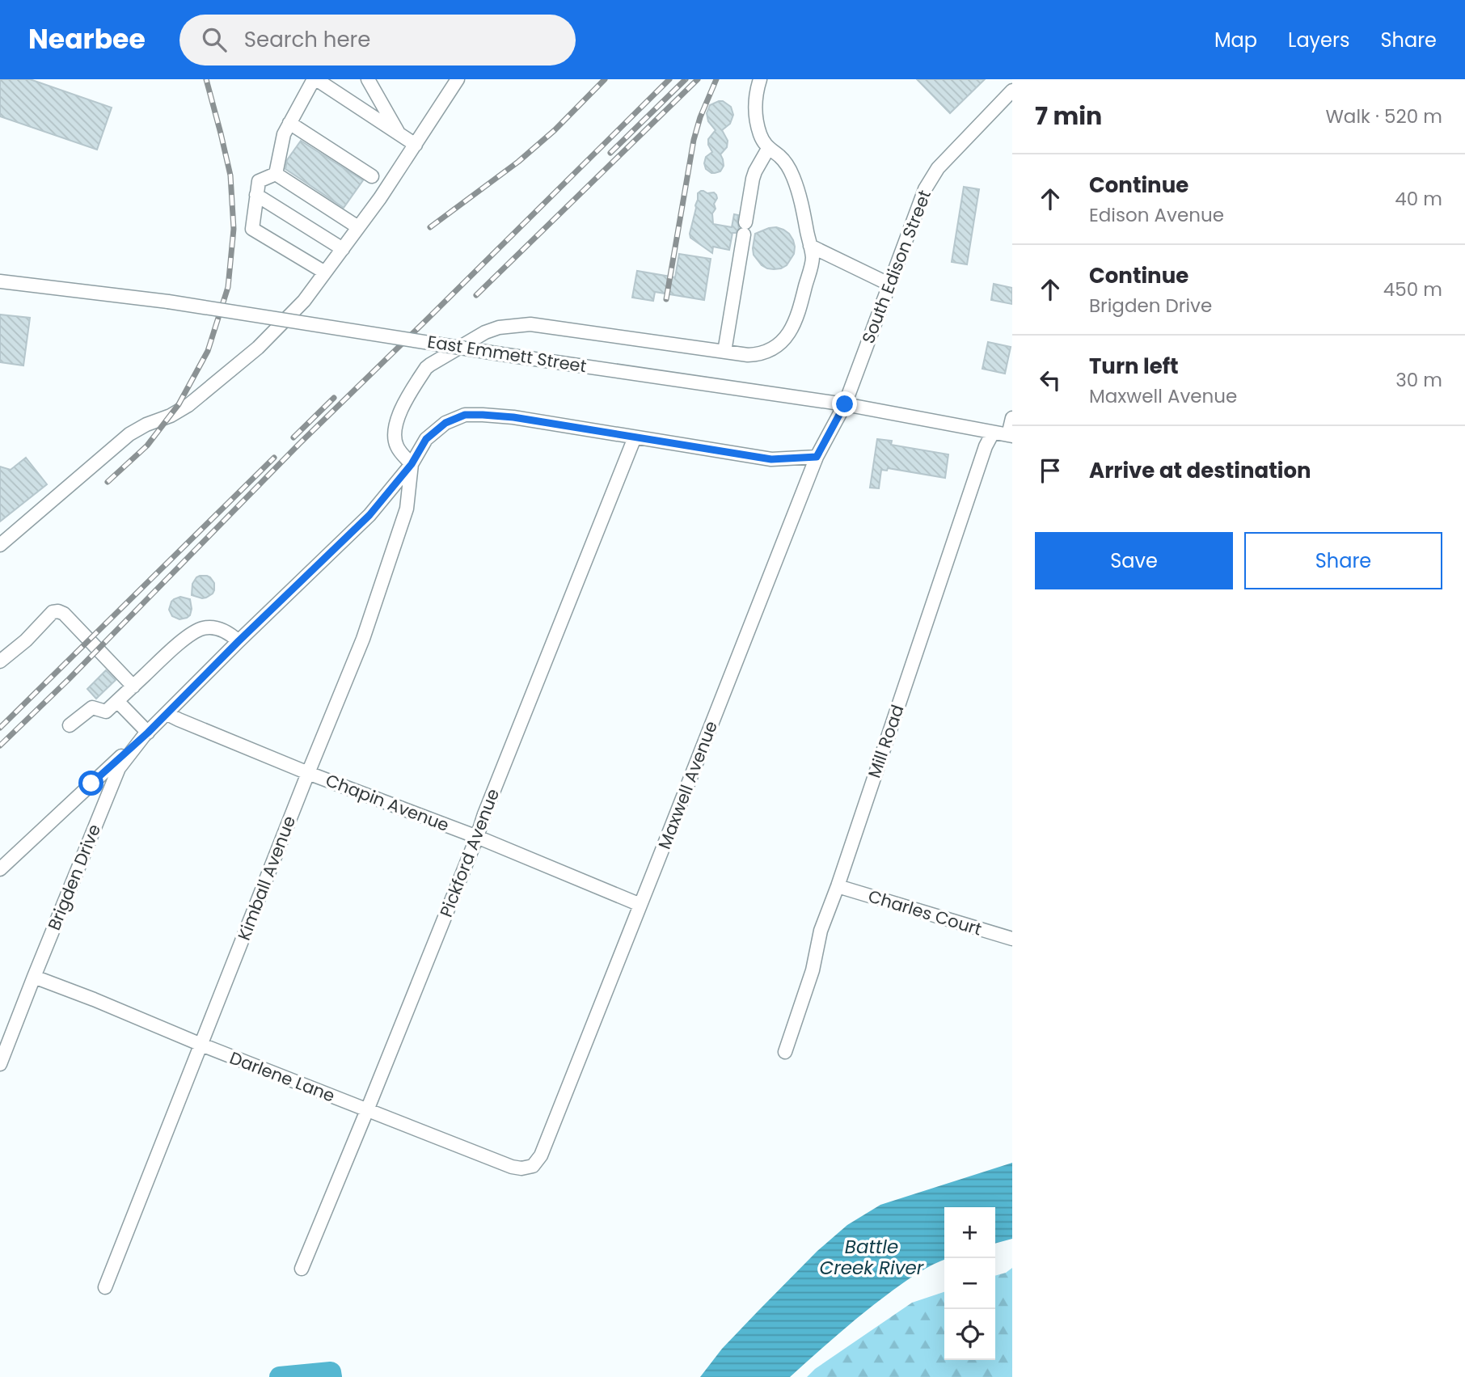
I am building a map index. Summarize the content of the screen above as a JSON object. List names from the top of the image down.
{
  "streets": {
    "street": [
      "South Edison Street",
      "East Emmett Street",
      "Mill Road",
      "Maxwell Avenue",
      "Chapin Avenue",
      "Pickford Avenue",
      "Brigden Drive",
      "Kimball Avenue",
      "Charles Court",
      "Darlene Lane"
    ]
  },
  "crossings": [
    ["South Edison Street", "East Emmett Street"],
    ["South Edison Street", "Maxwell Avenue"],
    ["East Emmett Street", "Mill Road"],
    ["East Emmett Street", "Maxwell Avenue"],
    ["Mill Road", "Charles Court"],
    ["Maxwell Avenue", "Chapin Avenue"],
    ["Maxwell Avenue", "Brigden Drive"],
    ["Maxwell Avenue", "Darlene Lane"],
    ["Chapin Avenue", "Pickford Avenue"],
    ["Chapin Avenue", "Brigden Drive"],
    ["Chapin Avenue", "Kimball Avenue"],
    ["Pickford Avenue", "Brigden Drive"],
    ["Pickford Avenue", "Darlene Lane"],
    ["Brigden Drive", "Kimball Avenue"],
    ["Brigden Drive", "Darlene Lane"],
    ["Kimball Avenue", "Darlene Lane"]
  ],
  "water": ["Battle Creek River"],
  "page": {
    "header": "Nearbee",
    "search": "Search here",
    "nav": ["Map", "Layers", "Share"],
    "heading": ["7 min", "Walk · 520 m"],
    "list": [
      ["Continue", "Edison Avenue", "40 m"],
      ["Continue", "Brigden Drive", "450 m"],
      ["Turn left", "Maxwell Avenue", "30 m"],
      "Arrive at destination"
    ],
    "buttons": ["Save", "Share"],
    "map_buttons": ["+", "−"]
  }
}
